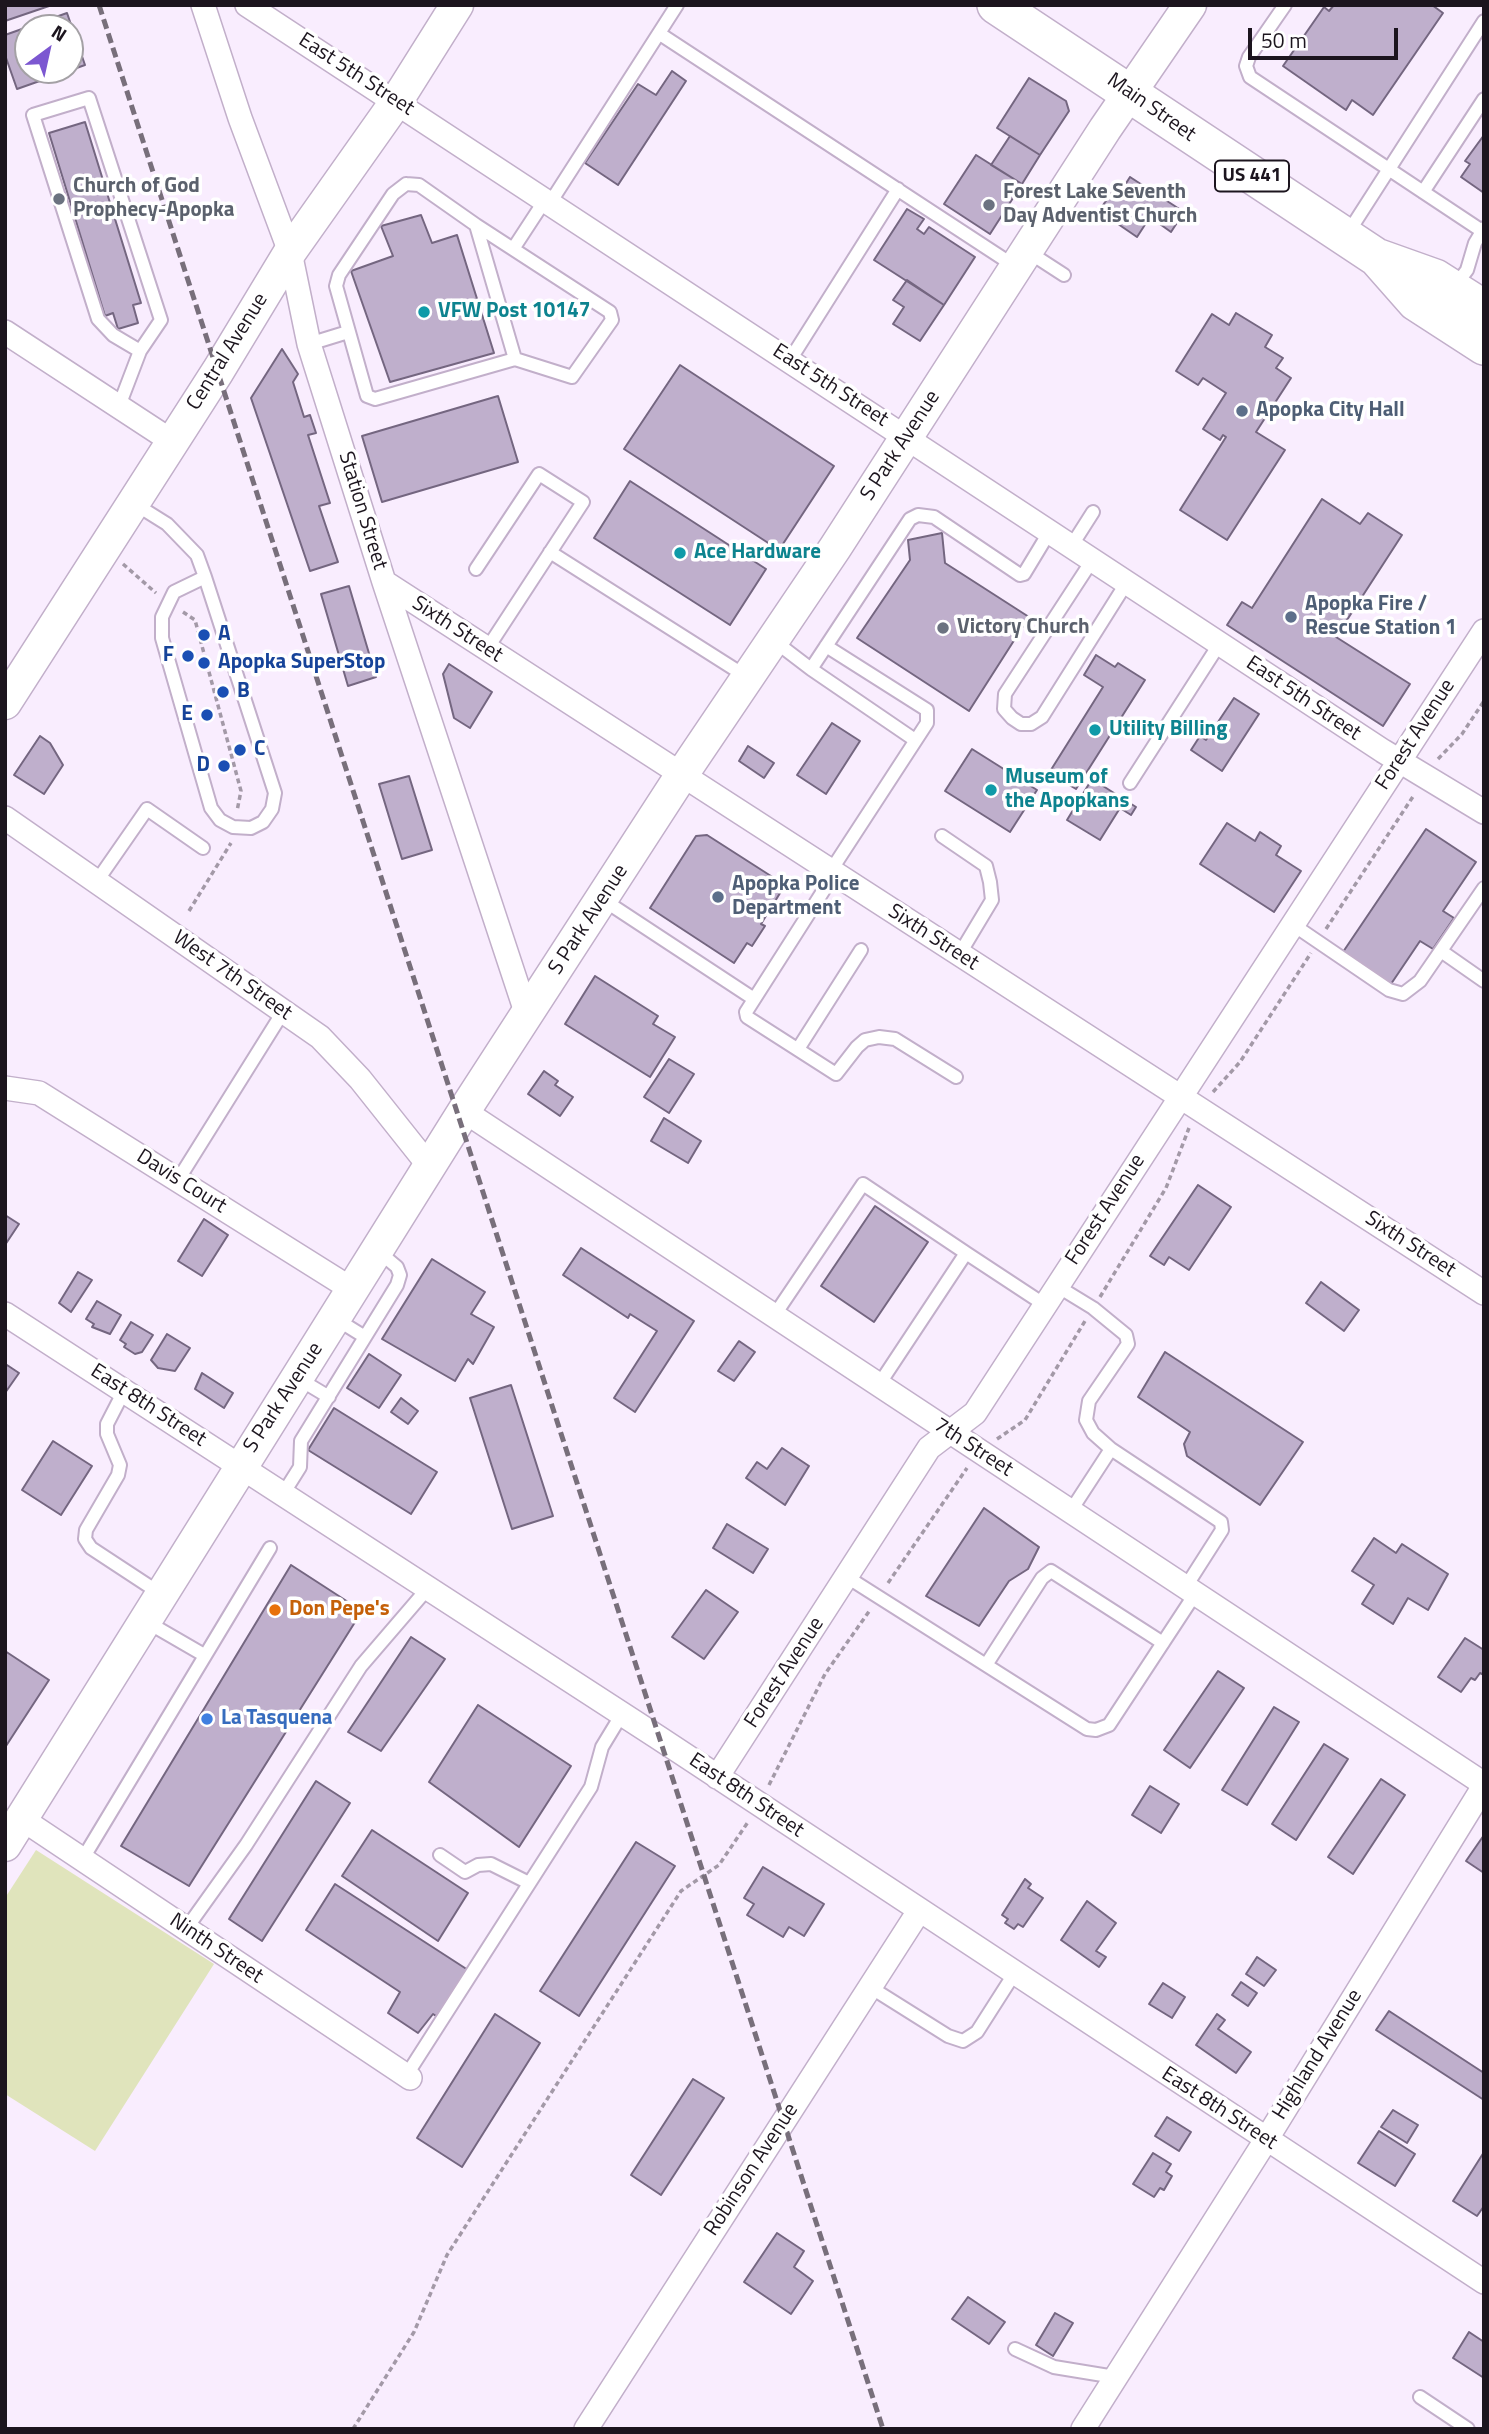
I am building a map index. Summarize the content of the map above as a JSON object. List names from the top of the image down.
{
  "streets": {
    "main road": [
      "Main Street",
      "US 441",
      "Central Avenue",
      "S Park Avenue"
    ],
    "street": [
      "East 5th Street",
      "Station Street",
      "Sixth Street",
      "Forest Avenue",
      "West 7th Street",
      "Davis Court",
      "East 8th Street",
      "7th Street",
      "Ninth Street",
      "Highland Avenue",
      "Robinson Avenue"
    ]
  },
  "crossings": [
    ["East 5th Street", "Central Avenue"],
    ["East 5th Street", "S Park Avenue"],
    ["East 5th Street", "Forest Avenue"],
    ["Main Street", "S Park Avenue"],
    ["Central Avenue", "Station Street"],
    ["S Park Avenue", "Station Street"],
    ["S Park Avenue", "Sixth Street"],
    ["S Park Avenue", "West 7th Street"],
    ["S Park Avenue", "Davis Court"],
    ["S Park Avenue", "East 8th Street"],
    ["S Park Avenue", "7th Street"],
    ["S Park Avenue", "Ninth Street"],
    ["Station Street", "Sixth Street"],
    ["Sixth Street", "Forest Avenue"],
    ["Forest Avenue", "East 8th Street"],
    ["Forest Avenue", "7th Street"],
    ["East 8th Street", "Highland Avenue"],
    ["East 8th Street", "Robinson Avenue"],
    ["7th Street", "Highland Avenue"]
  ],
  "places": [
    "Church of God Prophecy-Apopka",
    "Forest Lake Seventh Day Adventist Church",
    "VFW Post 10147",
    "Apopka City Hall",
    "Ace Hardware",
    "Apopka Fire / Rescue Station 1",
    "Victory Church",
    "A",
    "F",
    "Apopka SuperStop",
    "B",
    "E",
    "Utility Billing",
    "C",
    "D",
    "Museum of the Apopkans",
    "Apopka Police Department",
    "Don Pepe's",
    "La Tasquena"
  ],
  "scale_bar": "50 m",
  "north": "top right"
}
